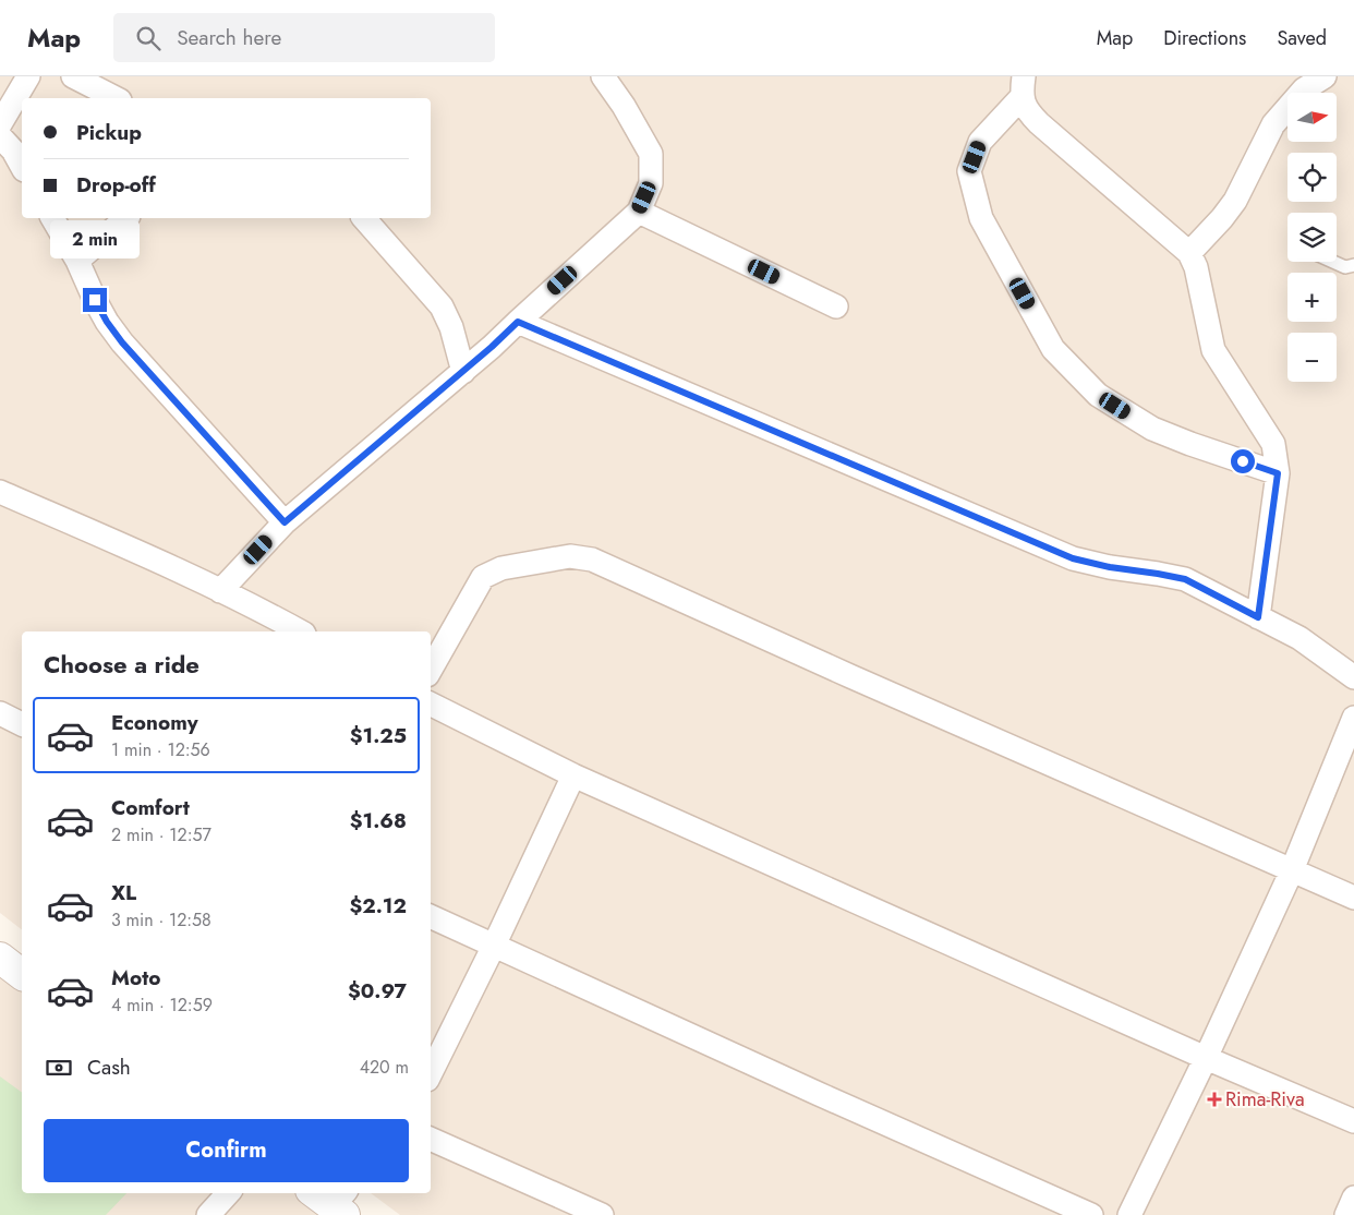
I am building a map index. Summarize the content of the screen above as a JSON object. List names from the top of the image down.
{
  "places": {
    "health": ["Rima-Riva"]
  },
  "north": "right",
  "page": {
    "header": "Map",
    "search": "Search here",
    "nav": ["Map", "Directions", "Saved"],
    "map_buttons": ["+", "−"],
    "banner": ["Pickup", "Drop-off"],
    "bubble": "2 min",
    "heading": "Choose a ride",
    "list": [
      {
        "name": "Economy",
        "note": "1 min · 12:56",
        "value": "$1.25"
      },
      {
        "name": "Comfort",
        "note": "2 min · 12:57",
        "value": "$1.68"
      },
      {
        "name": "XL",
        "note": "3 min · 12:58",
        "value": "$2.12"
      },
      {
        "name": "Moto",
        "note": "4 min · 12:59",
        "value": "$0.97"
      }
    ],
    "pay": ["Cash", "420 m"],
    "buttons": "Confirm"
  }
}
